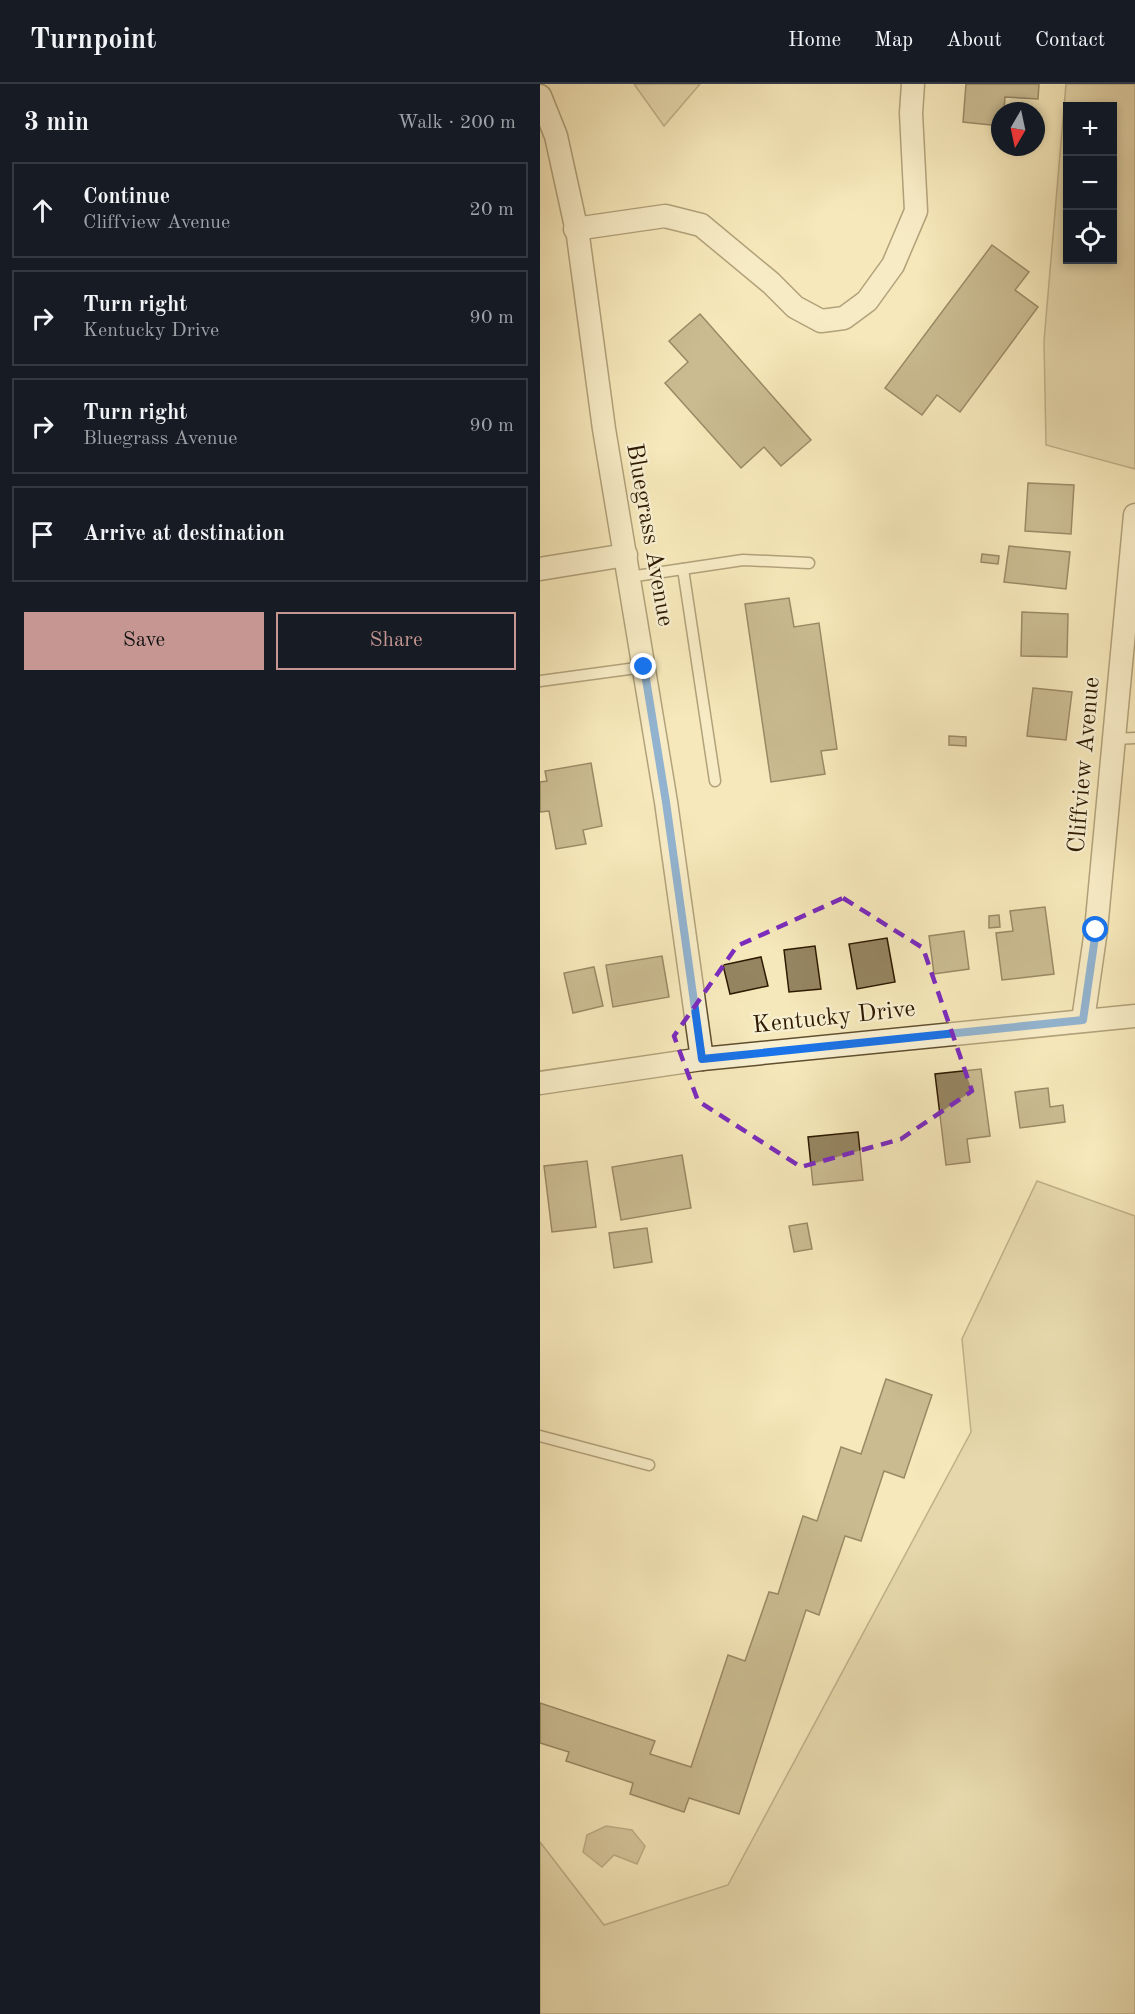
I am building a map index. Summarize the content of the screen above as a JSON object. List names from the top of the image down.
{
  "streets": {
    "street": ["Bluegrass Avenue", "Cliffview Avenue", "Kentucky Drive"]
  },
  "crossings": [
    ["Bluegrass Avenue", "Kentucky Drive"],
    ["Cliffview Avenue", "Kentucky Drive"]
  ],
  "north": "bottom",
  "page": {
    "header": "Turnpoint",
    "nav": [
      "Home",
      "Map",
      "About",
      "Contact"
    ],
    "heading": ["3 min", "Walk · 200 m"],
    "map_buttons": ["+", "−"],
    "list": [
      ["Continue", "Cliffview Avenue", "20 m"],
      ["Turn right", "Kentucky Drive", "90 m"],
      ["Turn right", "Bluegrass Avenue", "90 m"],
      "Arrive at destination"
    ],
    "buttons": ["Save", "Share"]
  }
}
